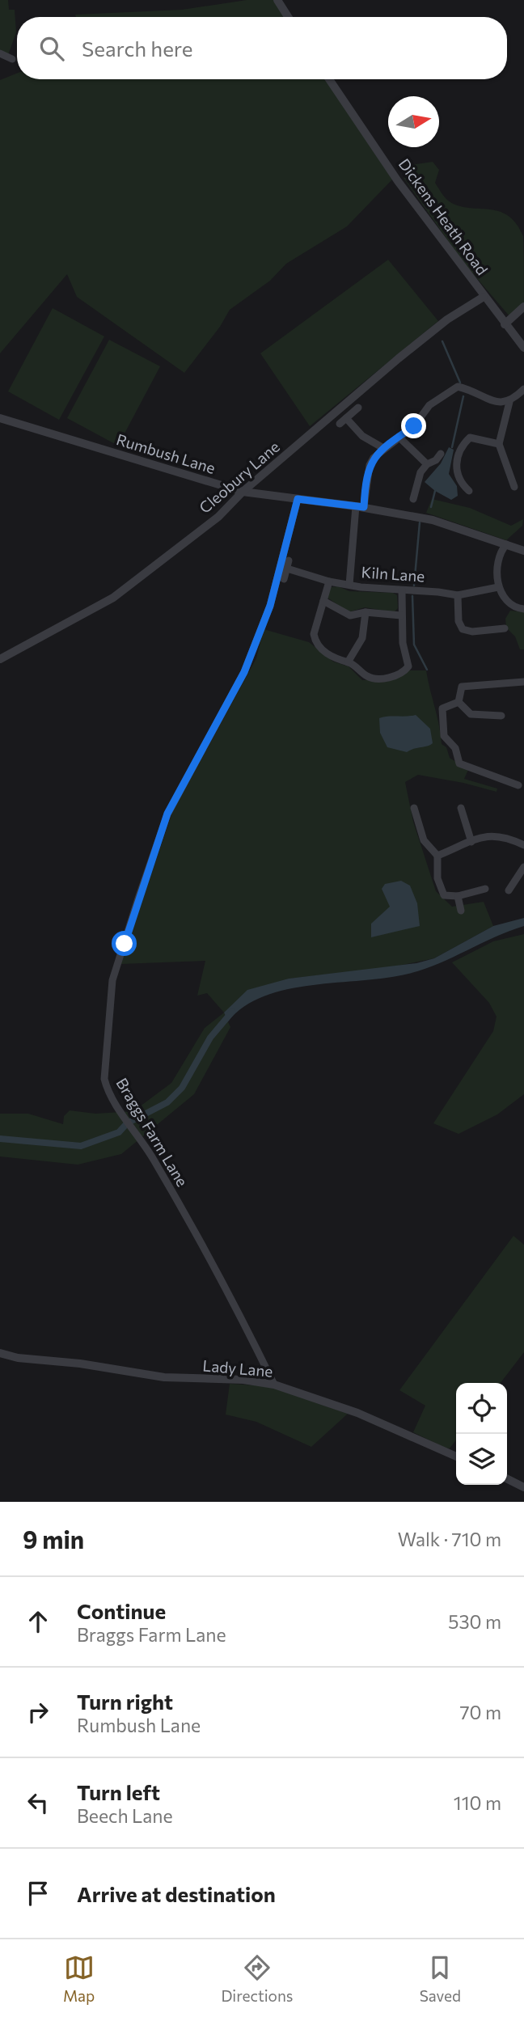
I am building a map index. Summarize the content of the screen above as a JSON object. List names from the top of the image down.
{
  "streets": {
    "street": [
      "Dickens Heath Road",
      "Rumbush Lane",
      "Cleobury Lane",
      "Kiln Lane",
      "Braggs Farm Lane",
      "Lady Lane"
    ]
  },
  "crossings": [
    ["Dickens Heath Road", "Cleobury Lane"],
    ["Rumbush Lane", "Cleobury Lane"],
    ["Rumbush Lane", "Braggs Farm Lane"],
    ["Braggs Farm Lane", "Lady Lane"]
  ],
  "north": "right",
  "page": {
    "search": "Search here",
    "heading": ["9 min", "Walk · 710 m"],
    "list": [
      ["Continue", "Braggs Farm Lane", "530 m"],
      ["Turn right", "Rumbush Lane", "70 m"],
      ["Turn left", "Beech Lane", "110 m"],
      "Arrive at destination"
    ],
    "nav": ["Map", "Directions", "Saved"]
  }
}
